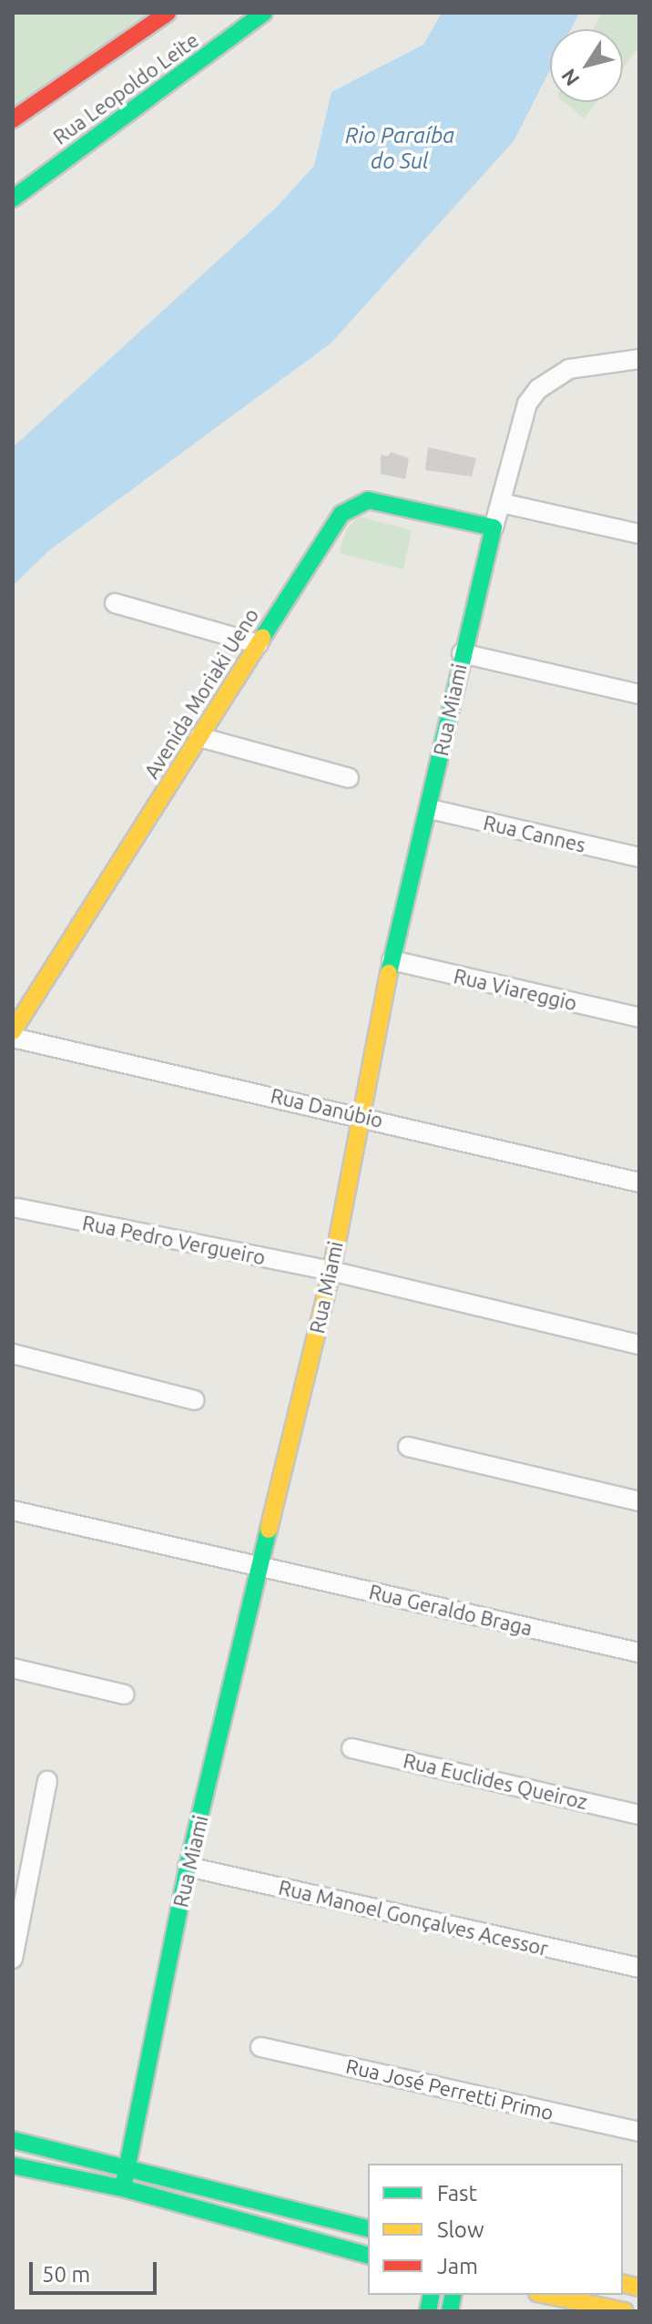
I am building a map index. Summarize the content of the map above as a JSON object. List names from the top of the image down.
{
  "streets": {
    "street": [
      "Rua Leopoldo Leite",
      "Avenida Moriaki Ueno",
      "Rua Miami",
      "Rua Cannes",
      "Rua Viareggio",
      "Rua Danúbio",
      "Rua Pedro Vergueiro",
      "Rua Geraldo Braga",
      "Rua Euclides Queiroz",
      "Rua Manoel Gonçalves Acessor",
      "Rua José Perretti Primo"
    ]
  },
  "crossings": [
    ["Avenida Moriaki Ueno", "Rua Miami"],
    ["Rua Miami", "Rua Cannes"],
    ["Rua Miami", "Rua Viareggio"],
    ["Rua Miami", "Rua Danúbio"],
    ["Rua Miami", "Rua Pedro Vergueiro"],
    ["Rua Miami", "Rua Geraldo Braga"],
    ["Rua Miami", "Rua Manoel Gonçalves Acessor"]
  ],
  "water": ["Rio Paraíba do Sul"],
  "legend": ["Fast", "Slow", "Jam"],
  "scale_bar": "50 m",
  "north": "bottom left"
}
